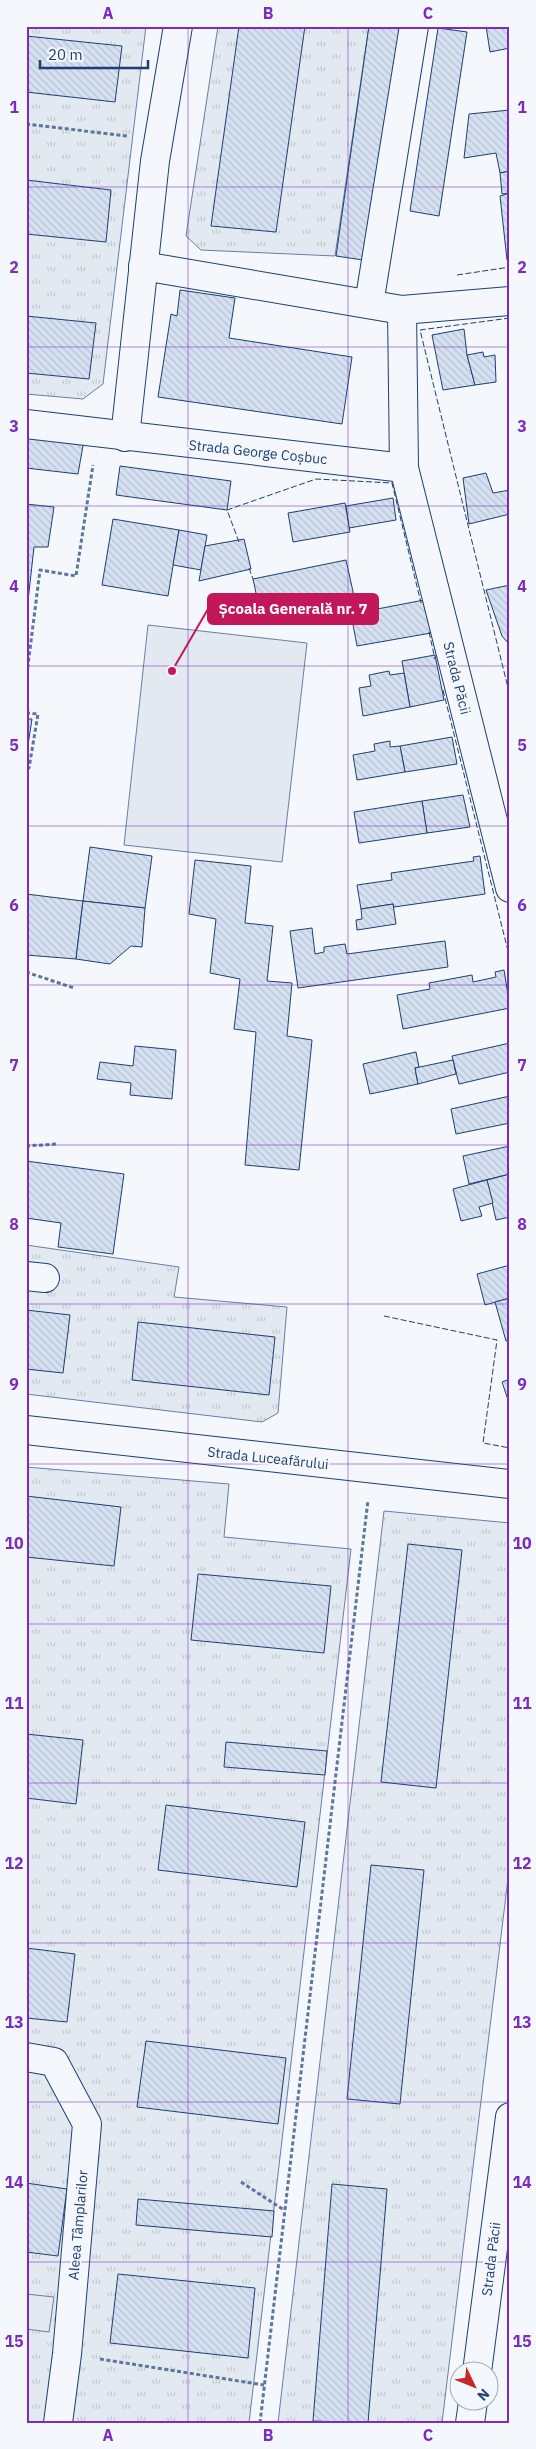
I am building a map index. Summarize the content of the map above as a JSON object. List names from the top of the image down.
{
  "streets": {
    "street": [
      "Strada George Coșbuc",
      "Strada Păcii",
      "Strada Luceafărului",
      "Aleea Tâmplarilor"
    ]
  },
  "crossings": [
    ["Strada George Coșbuc", "Strada Păcii"]
  ],
  "places": ["Școala Generală nr. 7"],
  "scale_bar": "20 m",
  "north": "bottom right",
  "grid": {
    "columns": ["A", "B", "C"],
    "rows": [
      "1",
      "2",
      "3",
      "4",
      "5",
      "6",
      "7",
      "8",
      "9",
      "10",
      "11",
      "12",
      "13",
      "14",
      "15"
    ]
  }
}
